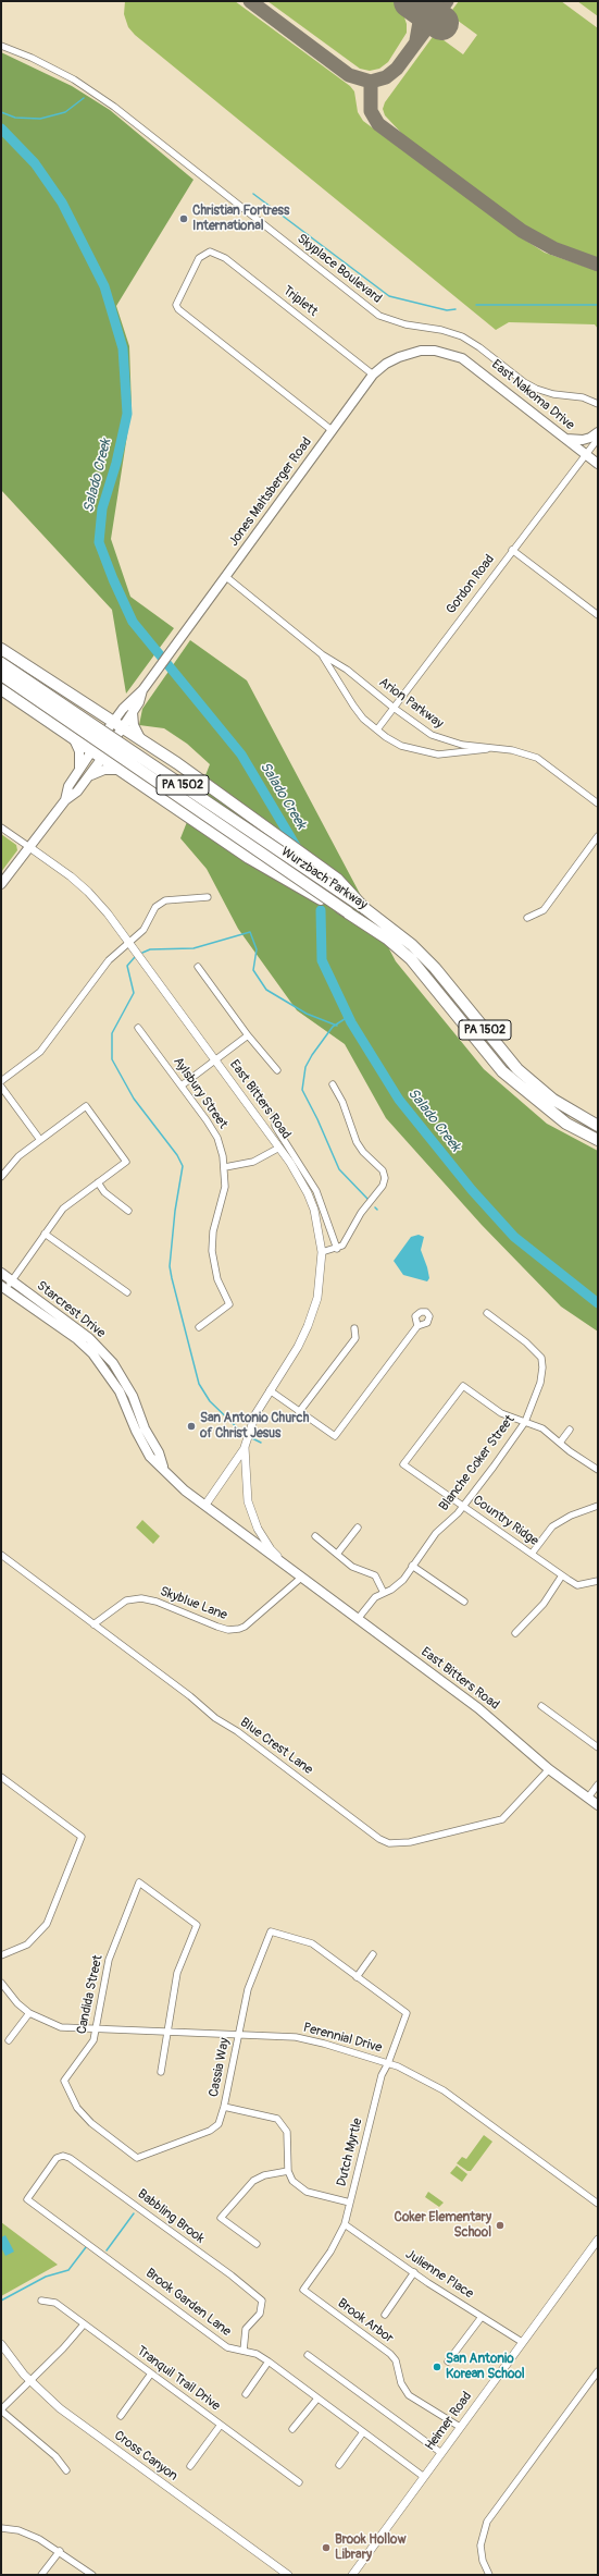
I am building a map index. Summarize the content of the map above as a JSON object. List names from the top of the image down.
{
  "streets": {
    "highway": ["PA 1502", "Wurzbach Parkway"],
    "main road": [
      "East Nakoma Drive",
      "Jones Maltsberger Road",
      "East Bitters Road",
      "Starcrest Drive"
    ],
    "street": [
      "Skyplace Boulevard",
      "Triplett",
      "Gordon Road",
      "Arion Parkway",
      "Aylsbury Street",
      "Blanche Coker Street",
      "Country Ridge",
      "Skyblue Lane",
      "Blue Crest Lane",
      "Candida Street",
      "Perennial Drive",
      "Cassia Way",
      "Dutch Myrtle",
      "Babbling Brook",
      "Julienne Place",
      "Brook Garden Lane",
      "Brook Arbor",
      "Tranquil Trail Drive",
      "Heimer Road",
      "Cross Canyon"
    ]
  },
  "crossings": [
    ["Triplett", "Jones Maltsberger Road"],
    ["East Nakoma Drive", "Jones Maltsberger Road"],
    ["East Nakoma Drive", "Gordon Road"],
    ["Jones Maltsberger Road", "Arion Parkway"],
    ["Jones Maltsberger Road", "East Bitters Road"],
    ["Gordon Road", "Arion Parkway"],
    ["East Bitters Road", "Starcrest Drive"],
    ["East Bitters Road", "Blanche Coker Street"],
    ["East Bitters Road", "Skyblue Lane"],
    ["East Bitters Road", "Blue Crest Lane"],
    ["Starcrest Drive", "Skyblue Lane"],
    ["Blanche Coker Street", "Country Ridge"],
    ["Skyblue Lane", "Blue Crest Lane"],
    ["Candida Street", "Perennial Drive"],
    ["Candida Street", "Cassia Way"],
    ["Perennial Drive", "Cassia Way"],
    ["Perennial Drive", "Dutch Myrtle"],
    ["Cassia Way", "Dutch Myrtle"],
    ["Dutch Myrtle", "Julienne Place"],
    ["Dutch Myrtle", "Brook Arbor"],
    ["Babbling Brook", "Brook Garden Lane"],
    ["Julienne Place", "Heimer Road"],
    ["Brook Garden Lane", "Heimer Road"],
    ["Brook Arbor", "Heimer Road"]
  ],
  "water": ["Salado Creek"],
  "places": [
    "Christian Fortress International",
    "San Antonio Church of Christ Jesus",
    "Coker Elementary School",
    "San Antonio Korean School",
    "Brook Hollow Library"
  ]
}
